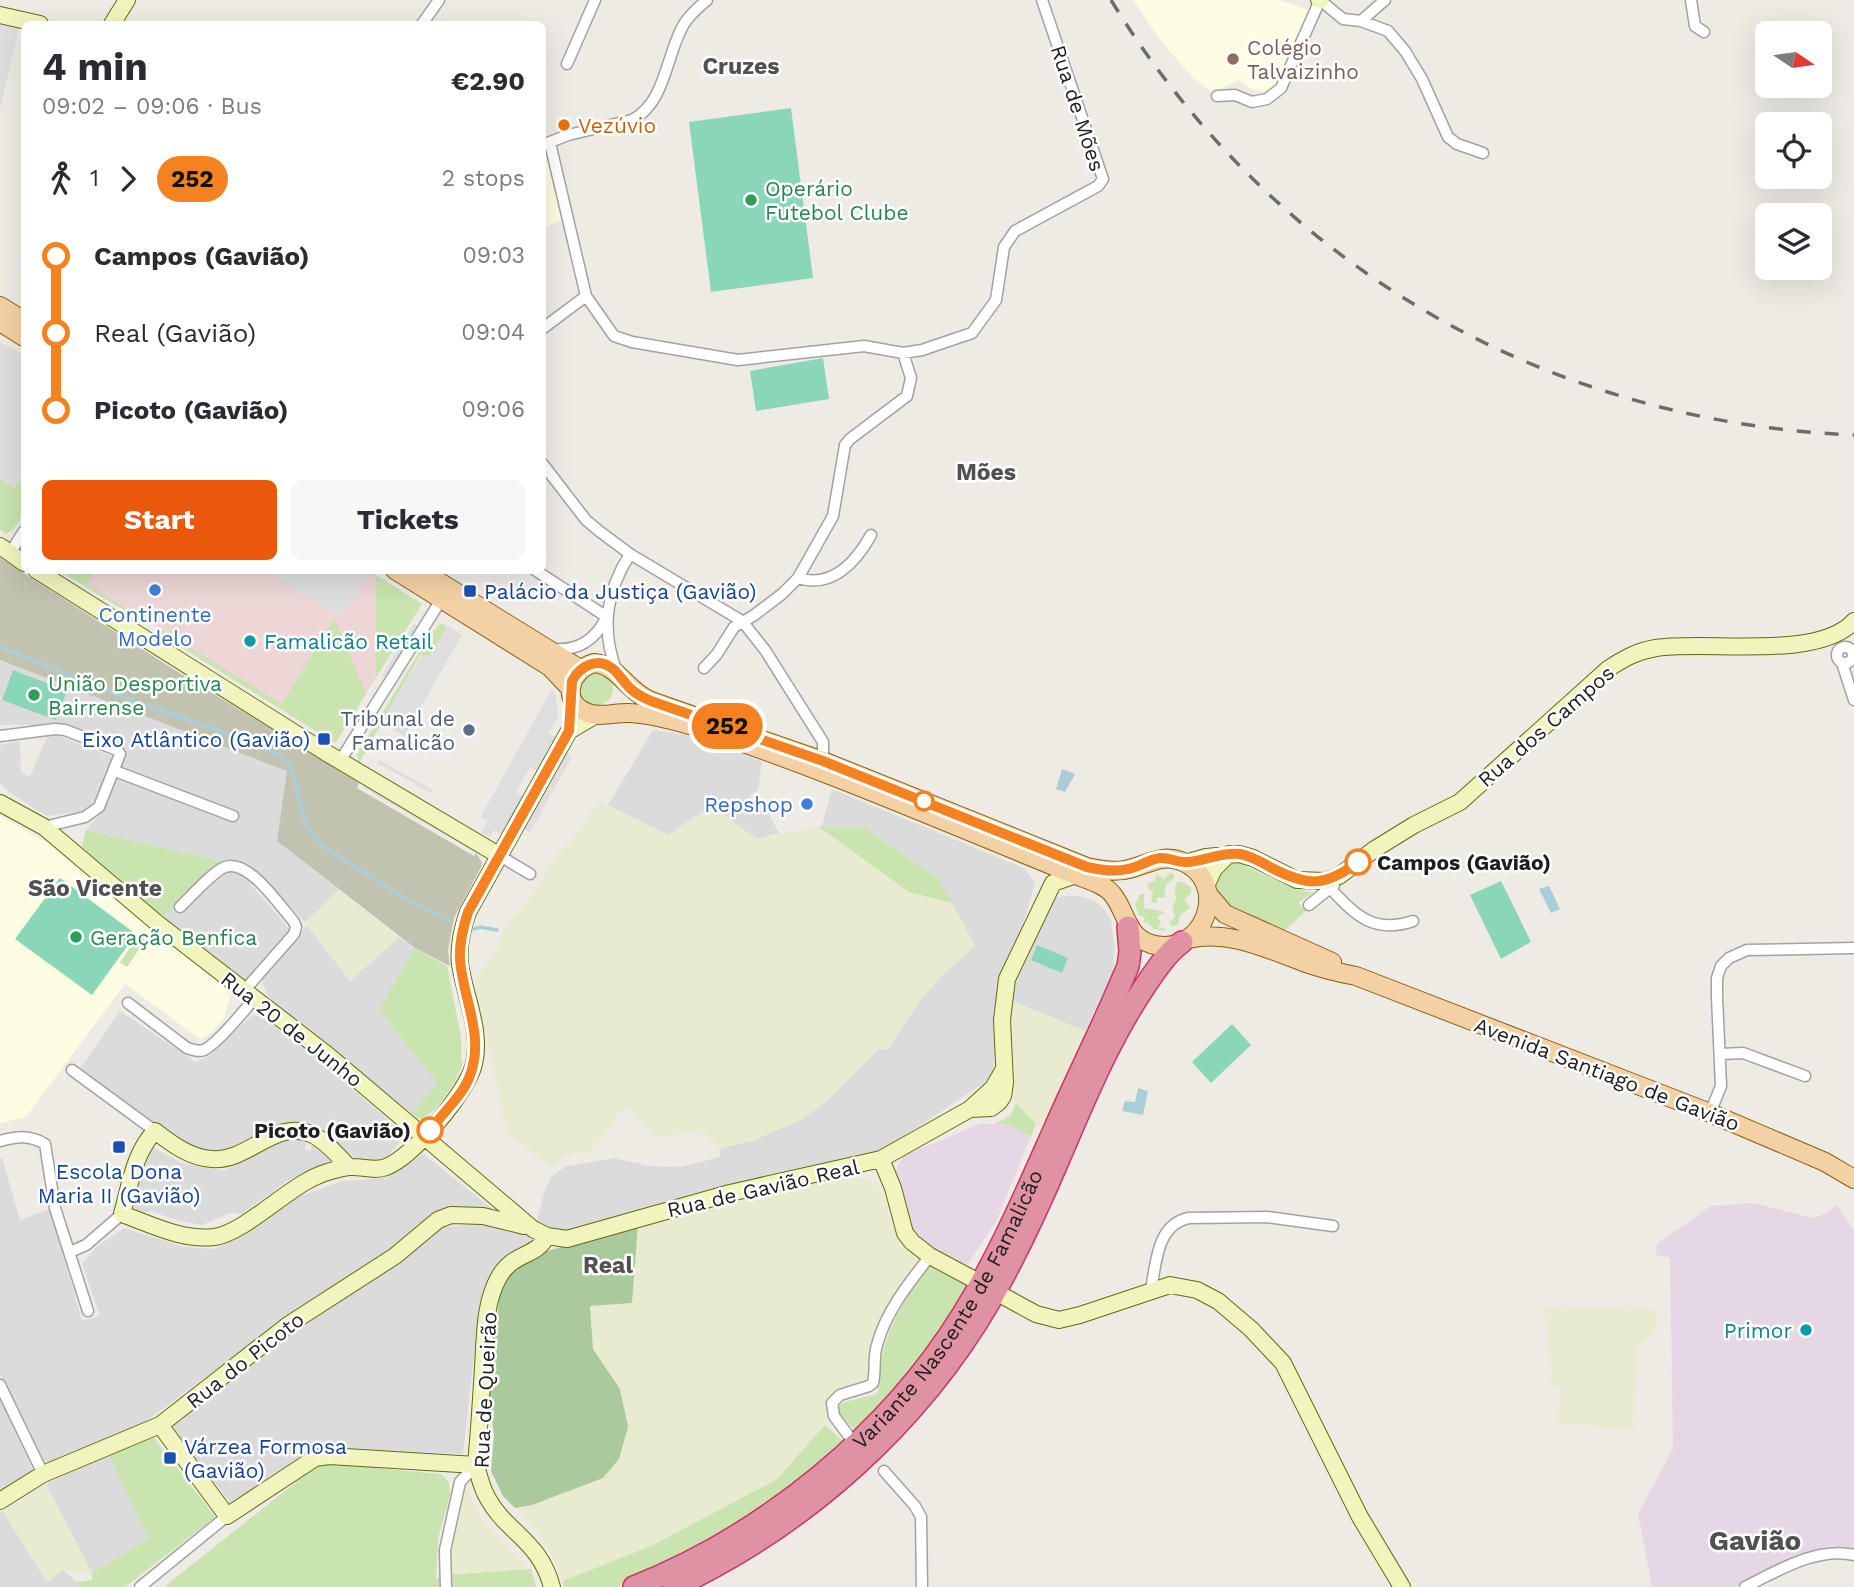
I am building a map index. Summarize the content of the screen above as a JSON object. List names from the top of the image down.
{
  "streets": {
    "highway": ["Variante Nascente de Famalicão"],
    "main road": ["Avenida Santiago de Gavião"],
    "street": [
      "Rua de Mões",
      "Rua dos Campos",
      "Rua 20 de Junho",
      "Rua de Gavião Real",
      "Rua do Picoto",
      "Rua de Queirão"
    ]
  },
  "crossings": [
    ["Rua 20 de Junho", "Rua de Gavião Real"],
    ["Rua 20 de Junho", "Rua do Picoto"],
    ["Rua 20 de Junho", "Rua de Queirão"],
    ["Avenida Santiago de Gavião", "Variante Nascente de Famalicão"],
    ["Rua de Gavião Real", "Rua do Picoto"],
    ["Rua de Gavião Real", "Rua de Queirão"],
    ["Rua do Picoto", "Rua de Queirão"]
  ],
  "districts": [
    "Cruzes",
    "Mões",
    "São Vicente",
    "Real",
    "Gavião"
  ],
  "places": {
    "other": [
      "Colégio Talvaizinho",
      "Vezúvio",
      "Operário Futebol Clube",
      "Continente Modelo",
      "Famalicão Retail",
      "União Desportiva Bairrense",
      "Tribunal de Famalicão",
      "Repshop",
      "Campos (Gavião)",
      "Geração Benfica",
      "Picoto (Gavião)",
      "Primor"
    ],
    "transit": [
      "Palácio da Justiça (Gavião)",
      "Eixo Atlântico (Gavião)",
      "Escola Dona Maria II (Gavião)",
      "Várzea Formosa (Gavião)"
    ]
  },
  "lines": ["bus line 252"],
  "north": "right",
  "page": {
    "on_map": "252",
    "heading": ["4 min", "09:02 – 09:06 · Bus", "€2.90"],
    "legs": ["1", "252", "2 stops"],
    "list": [
      {
        "name": "Campos (Gavião)",
        "value": "09:03"
      },
      {
        "name": "Real (Gavião)",
        "value": "09:04"
      },
      {
        "name": "Picoto (Gavião)",
        "value": "09:06"
      }
    ],
    "buttons": ["Start", "Tickets"]
  }
}
